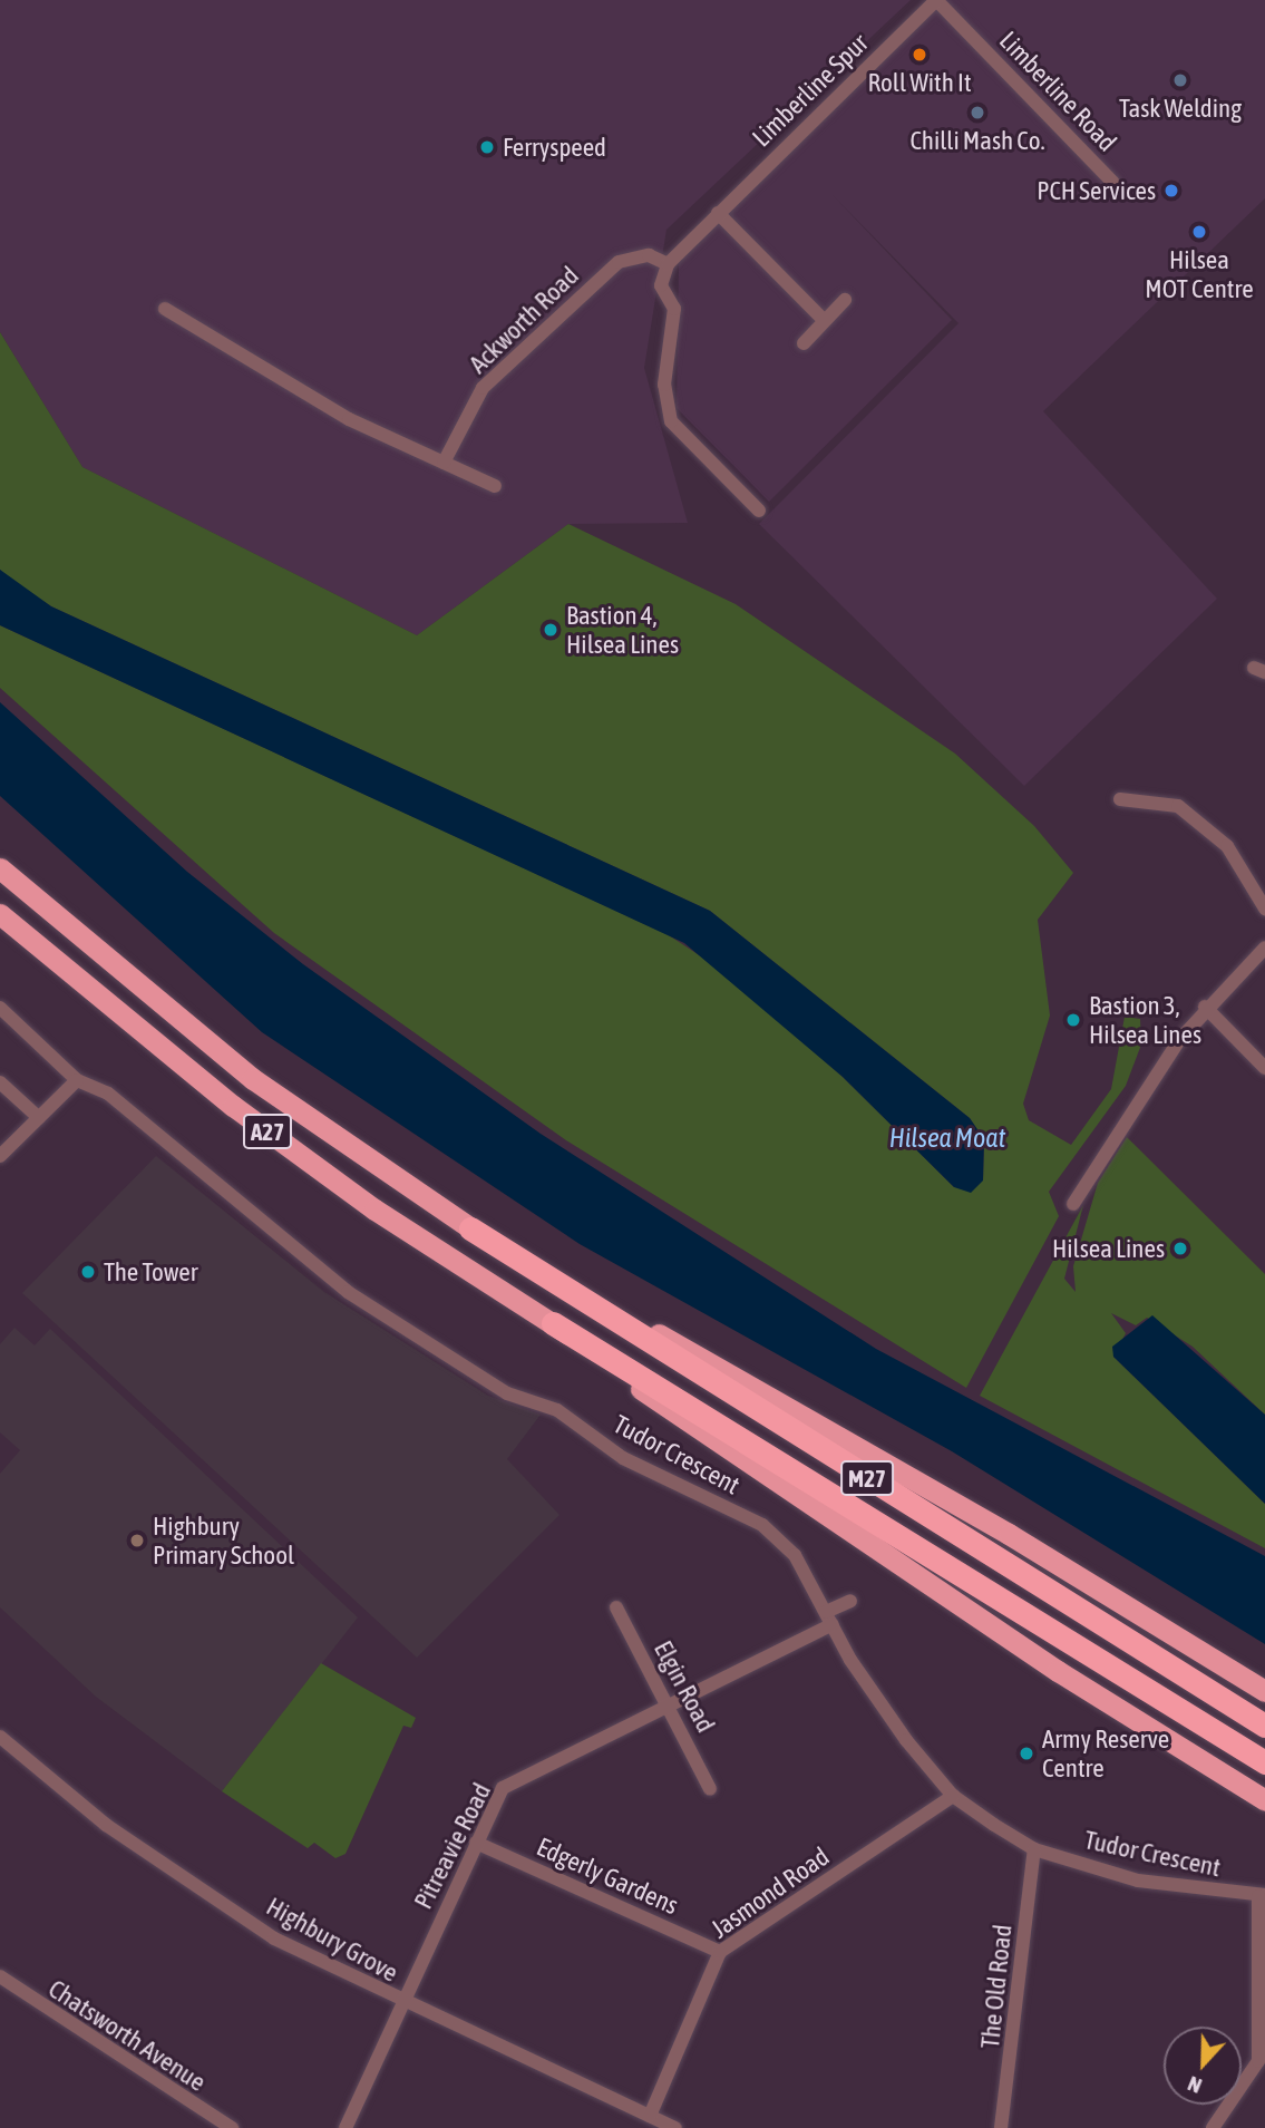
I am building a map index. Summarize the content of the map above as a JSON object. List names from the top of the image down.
{
  "streets": {
    "highway": ["A27", "M27"],
    "street": [
      "Limberline Spur",
      "Limberline Road",
      "Ackworth Road",
      "Tudor Crescent",
      "Elgin Road",
      "Pitreavie Road",
      "Edgerly Gardens",
      "Jasmond Road",
      "Highbury Grove",
      "The Old Road",
      "Chatsworth Avenue"
    ]
  },
  "crossings": [
    ["Limberline Spur", "Limberline Road"],
    ["Limberline Spur", "Ackworth Road"],
    ["A27", "M27"],
    ["Tudor Crescent", "Pitreavie Road"],
    ["Tudor Crescent", "Jasmond Road"],
    ["Tudor Crescent", "The Old Road"],
    ["Elgin Road", "Pitreavie Road"],
    ["Pitreavie Road", "Edgerly Gardens"],
    ["Pitreavie Road", "Highbury Grove"],
    ["Edgerly Gardens", "Jasmond Road"],
    ["Jasmond Road", "Highbury Grove"]
  ],
  "water": ["Hilsea Moat"],
  "places": [
    "Roll With It",
    "Task Welding",
    "Chilli Mash Co.",
    "Ferryspeed",
    "PCH Services",
    "Hilsea MOT Centre",
    "Bastion 4, Hilsea Lines",
    "Bastion 3, Hilsea Lines",
    "Hilsea Lines",
    "The Tower",
    "Highbury Primary School",
    "Army Reserve Centre"
  ],
  "north": "bottom"
}
